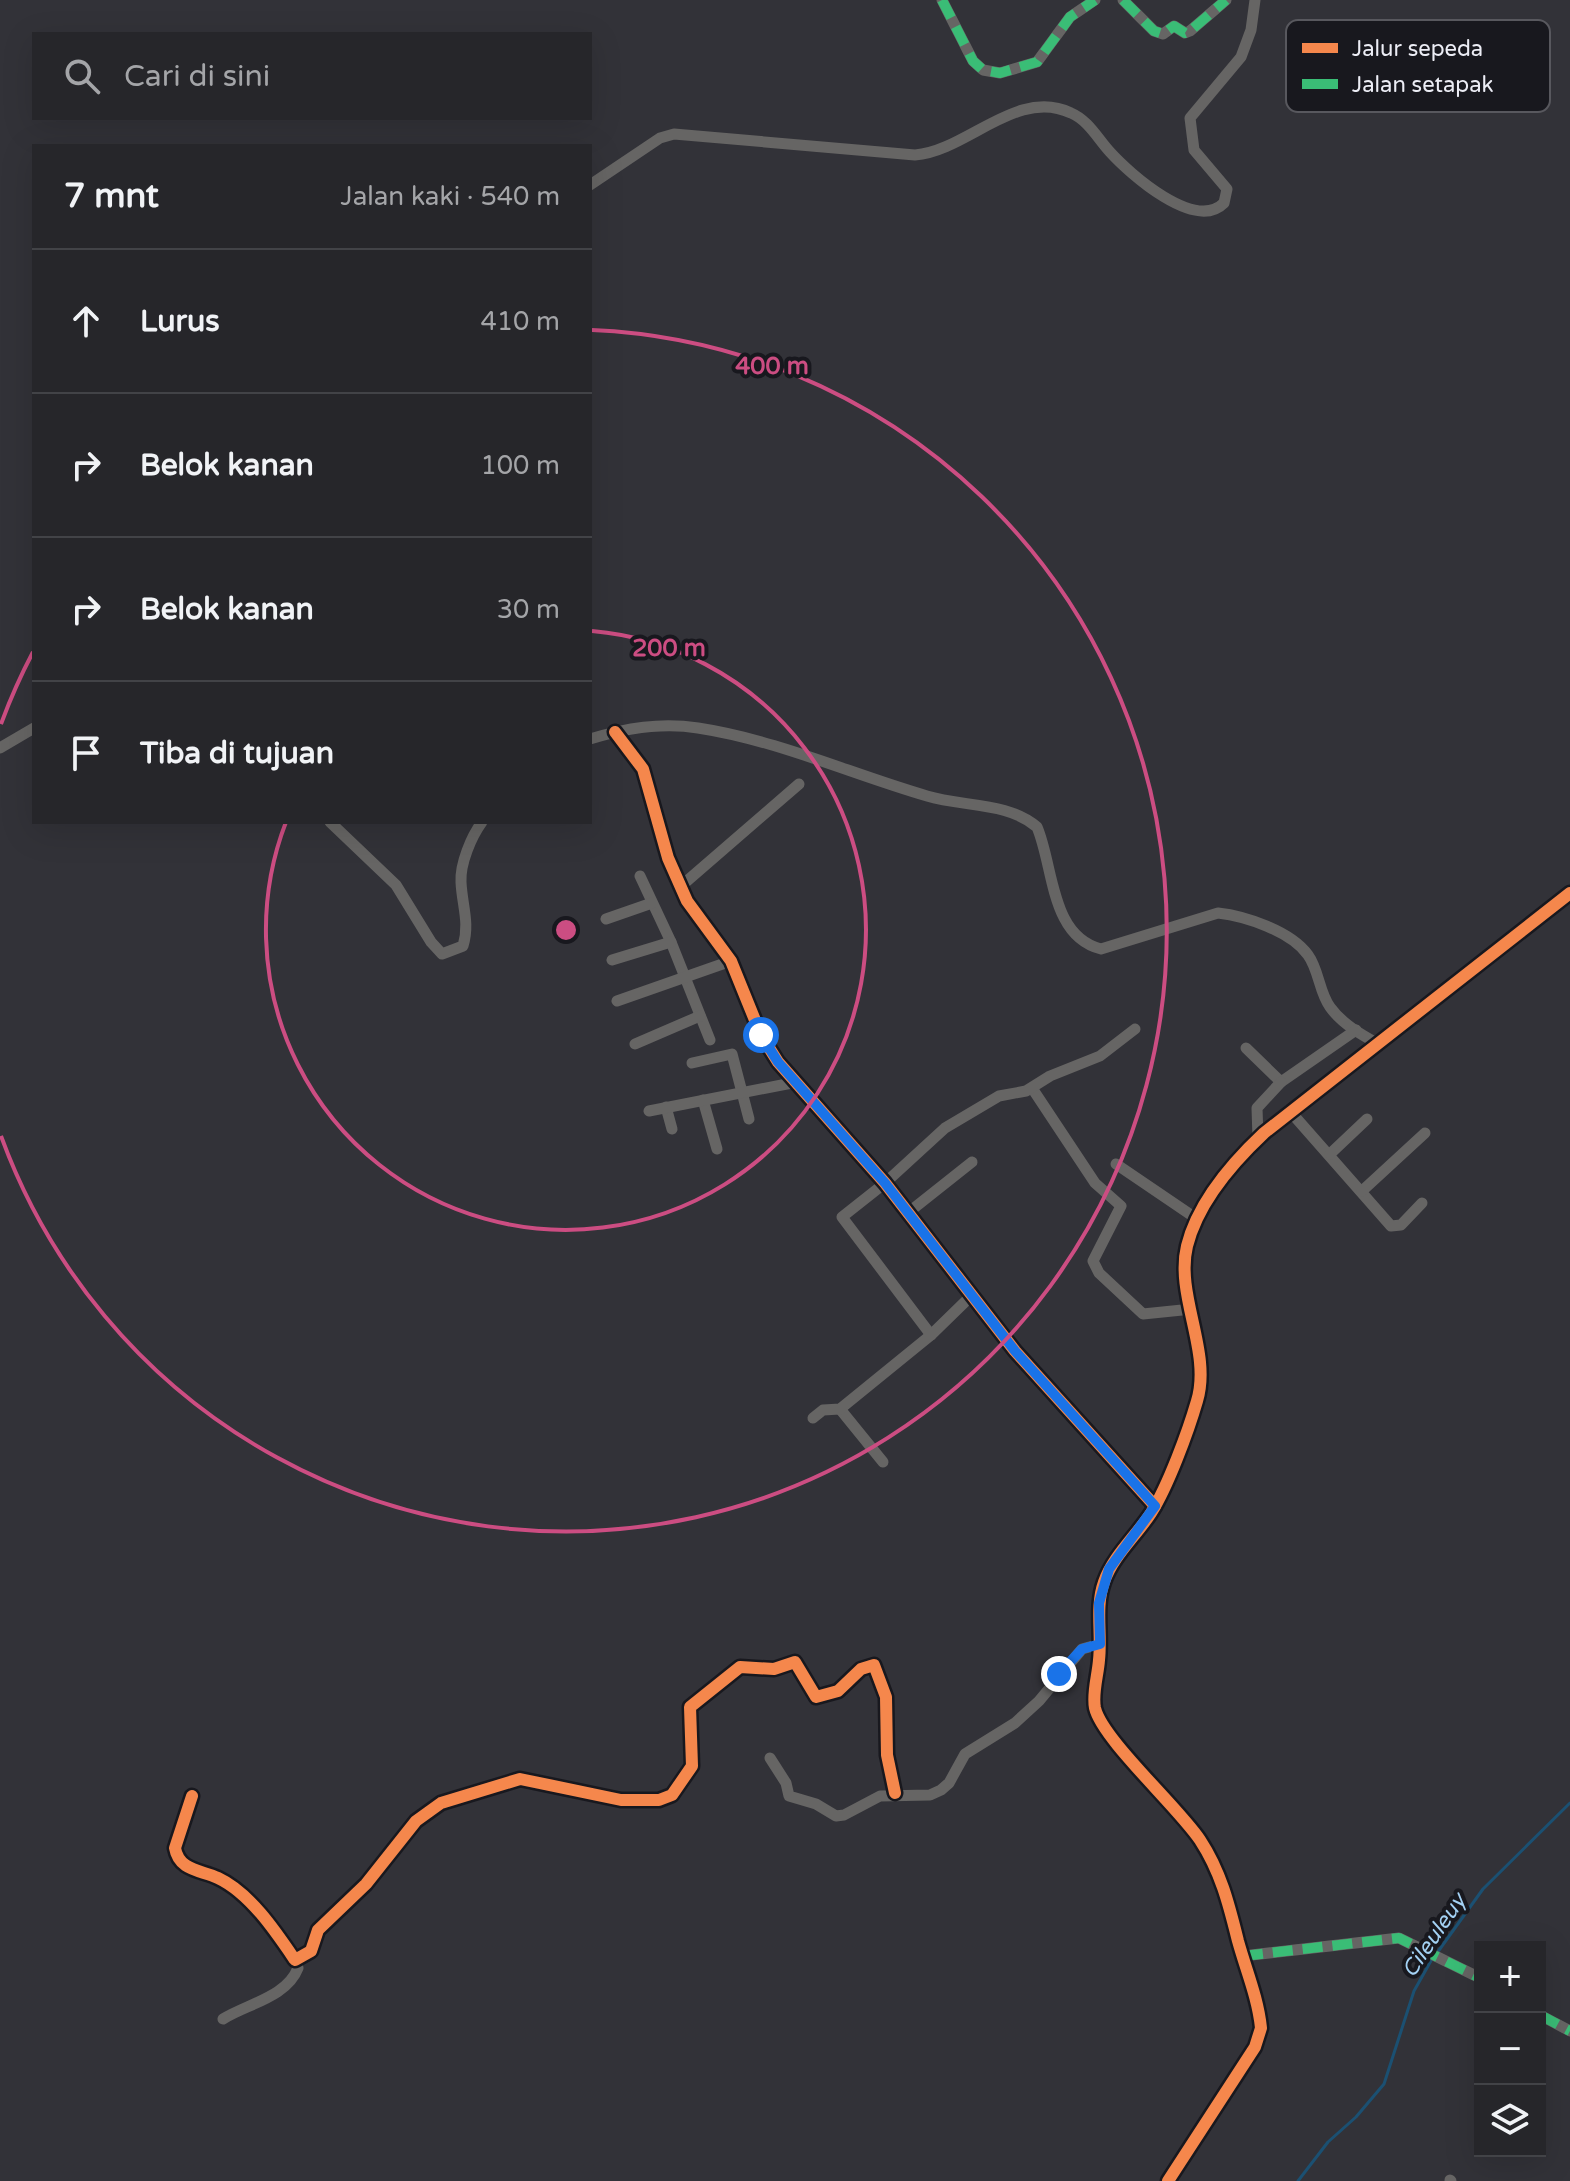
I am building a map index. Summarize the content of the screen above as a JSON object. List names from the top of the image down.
{
  "water": ["Cileuleuy"],
  "legend": ["Jalur sepeda", "Jalan setapak"],
  "page": {
    "search": "Cari di sini",
    "heading": ["7 mnt", "Jalan kaki · 540 m"],
    "list": [
      ["Lurus", "410 m"],
      ["Belok kanan", "100 m"],
      ["Belok kanan", "30 m"],
      "Tiba di tujuan"
    ],
    "map_buttons": ["+", "−"]
  },
  "rings": ["400 m", "200 m"]
}
